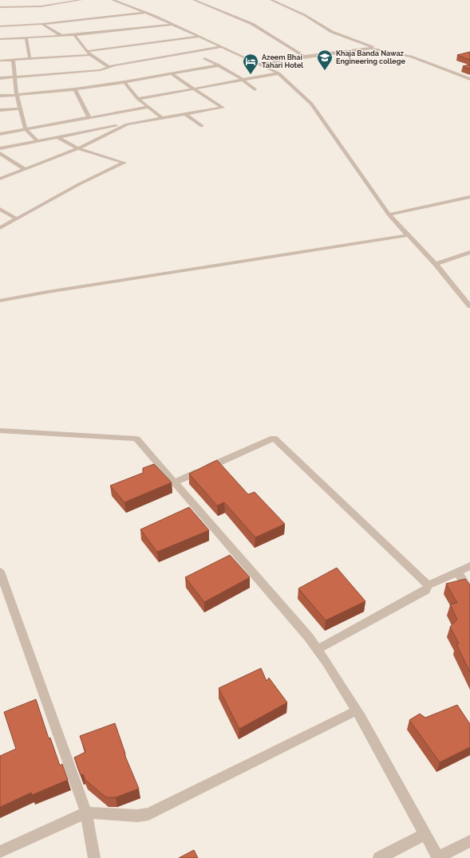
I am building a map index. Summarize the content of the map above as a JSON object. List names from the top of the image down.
{
  "places": {
    "school or university": ["Khaja Banda Nawaz Engineering college"],
    "hotel": ["Azeem Bhai Tahari Hotel"]
  }
}
